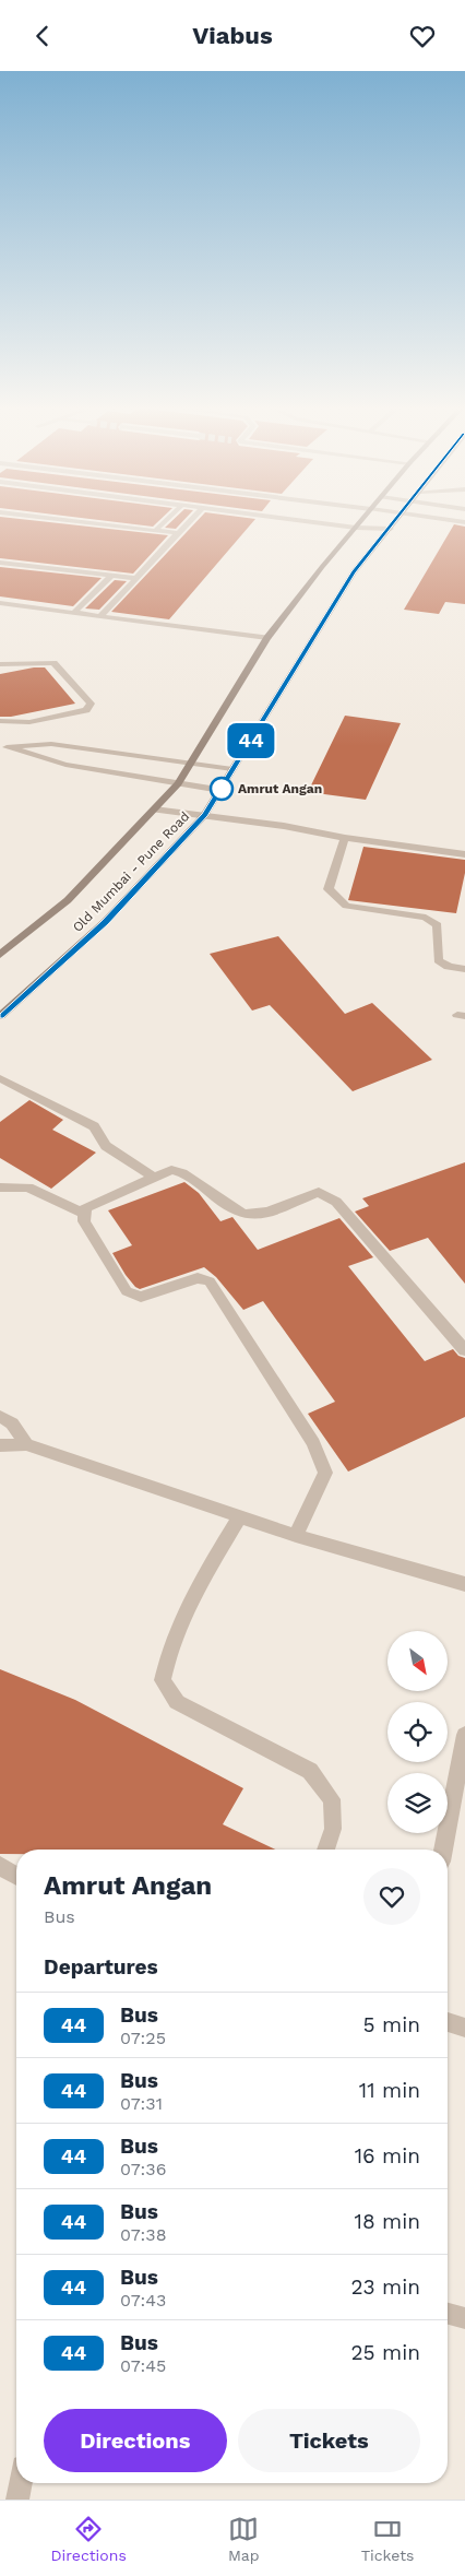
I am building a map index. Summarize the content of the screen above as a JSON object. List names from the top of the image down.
{
  "streets": {
    "main road": ["Old Mumbai - Pune Road"]
  },
  "places": ["Amrut Angan"],
  "lines": ["bus line 44"],
  "north": "bottom right",
  "page": {
    "header": "Viabus",
    "on_map": "44",
    "heading": [
      ["Amrut Angan", "Bus"],
      "Departures"
    ],
    "list": [
      {
        "mark": "44",
        "name": "Bus",
        "note": "07:25",
        "value": "5 min"
      },
      {
        "mark": "44",
        "name": "Bus",
        "note": "07:31",
        "value": "11 min"
      },
      {
        "mark": "44",
        "name": "Bus",
        "note": "07:36",
        "value": "16 min"
      },
      {
        "mark": "44",
        "name": "Bus",
        "note": "07:38",
        "value": "18 min"
      },
      {
        "mark": "44",
        "name": "Bus",
        "note": "07:43",
        "value": "23 min"
      },
      {
        "mark": "44",
        "name": "Bus",
        "note": "07:45",
        "value": "25 min"
      }
    ],
    "buttons": ["Directions", "Tickets"],
    "tabs": ["Directions", "Map", "Tickets"]
  }
}
